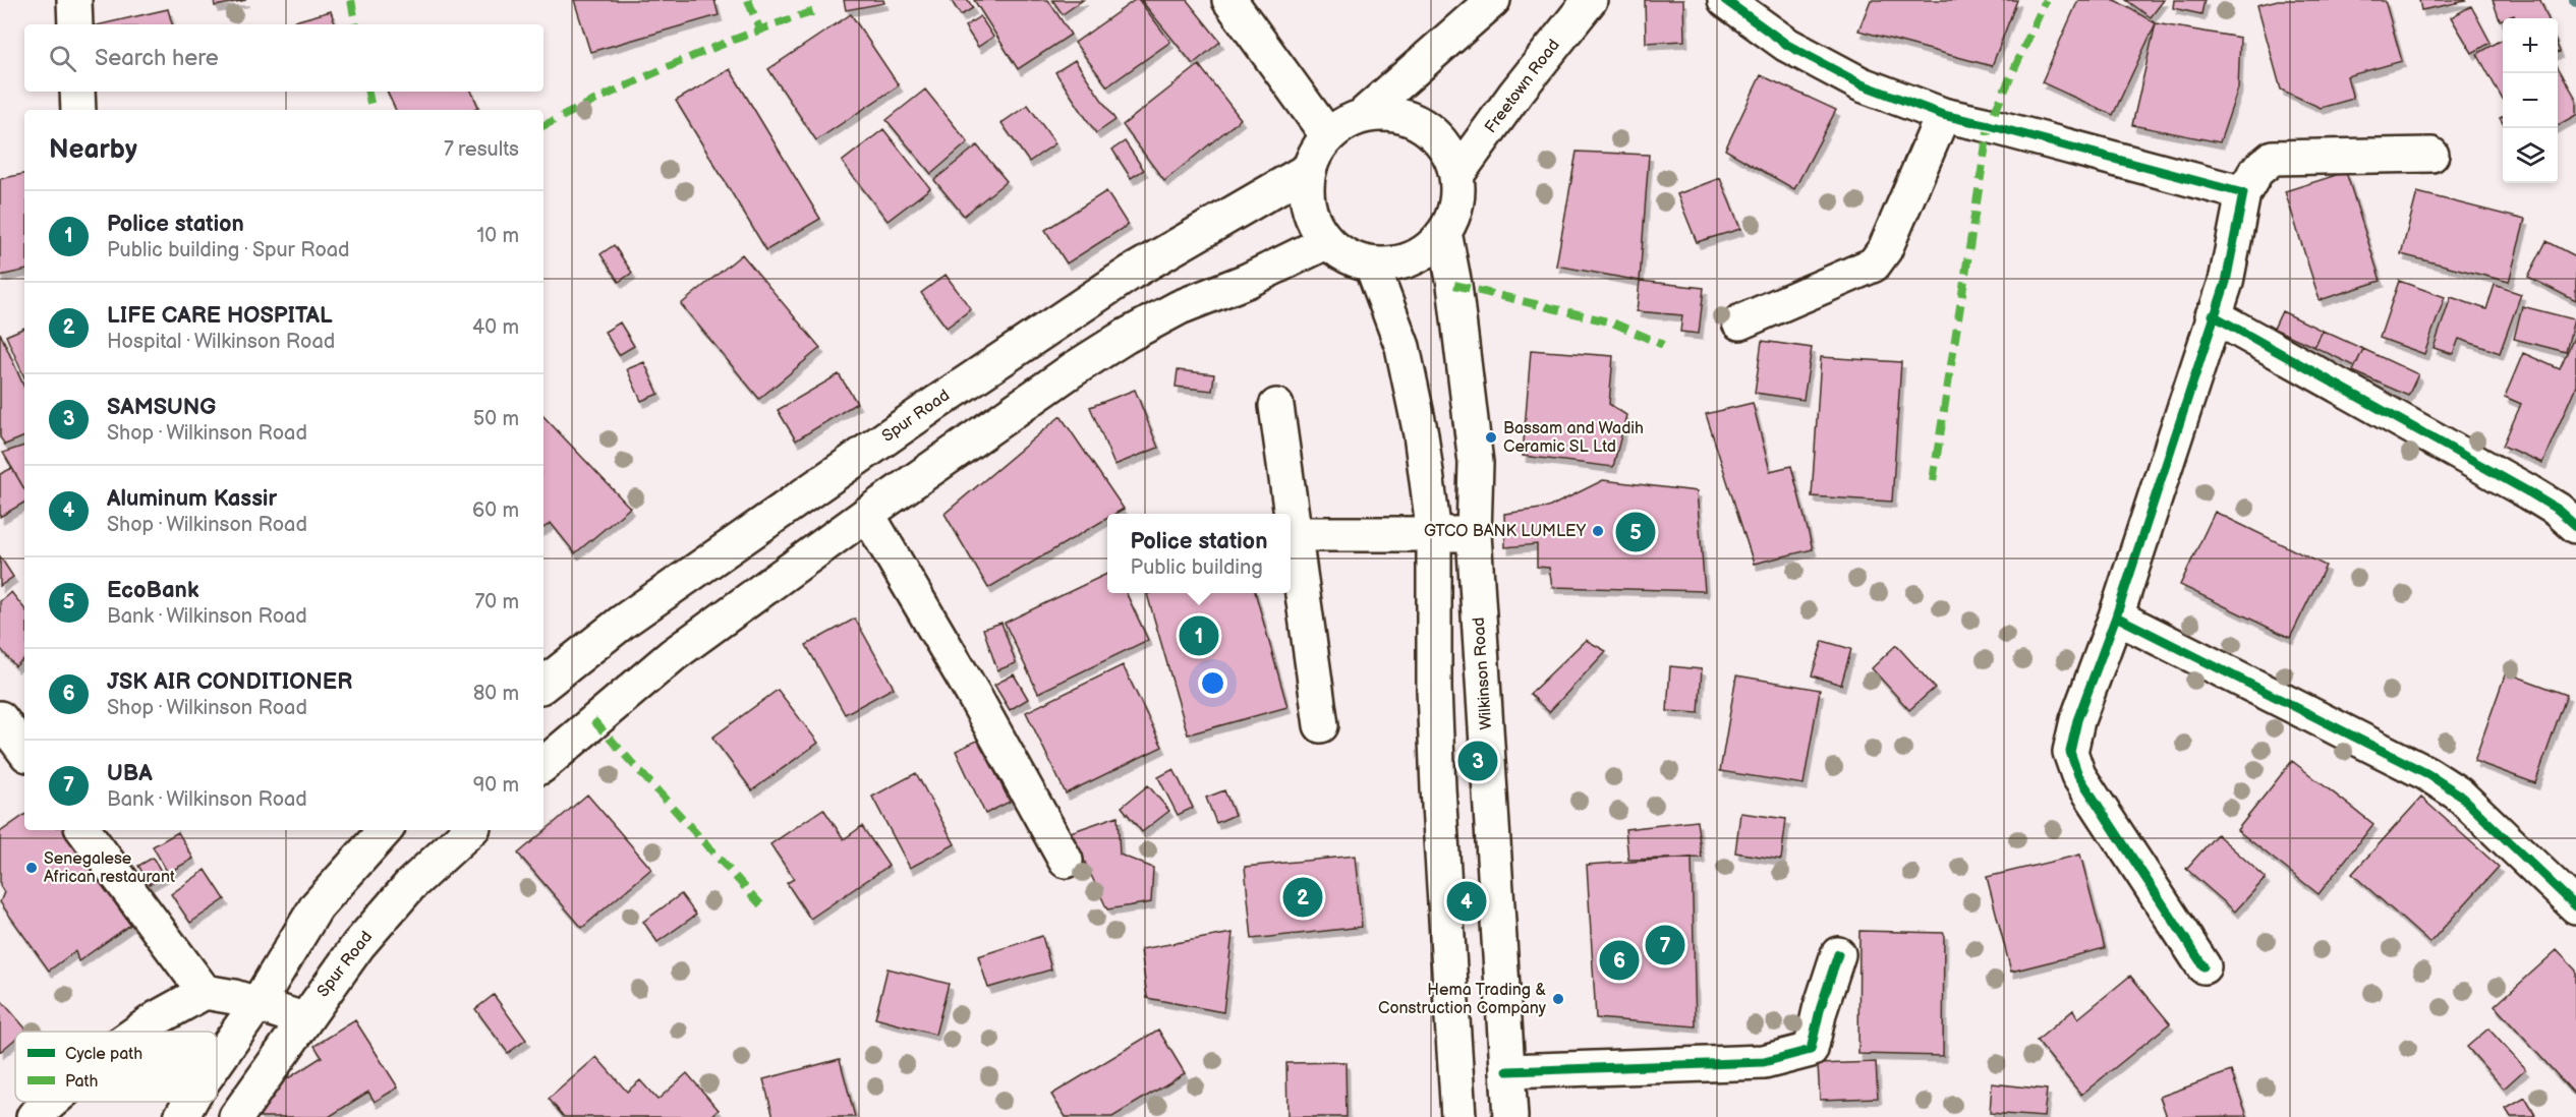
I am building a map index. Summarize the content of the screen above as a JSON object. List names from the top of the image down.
{
  "streets": {
    "main road": ["Freetown Road", "Spur Road", "Wilkinson Road"]
  },
  "crossings": [
    ["Freetown Road", "Spur Road"],
    ["Freetown Road", "Wilkinson Road"],
    ["Spur Road", "Wilkinson Road"]
  ],
  "places": [
    "Bassam and Wadih Ceramic SL Ltd",
    "GTCO BANK LUMLEY",
    "Senegalese African restaurant",
    "Hema Trading & Construction Company"
  ],
  "legend": ["Cycle path", "Path"],
  "page": {
    "map_buttons": ["+", "−"],
    "search": "Search here",
    "heading": ["Nearby", "7 results"],
    "list": [
      {
        "mark": "1",
        "name": "Police station",
        "note": "Public building · Spur Road",
        "value": "10 m"
      },
      {
        "mark": "2",
        "name": "LIFE CARE HOSPITAL",
        "note": "Hospital · Wilkinson Road",
        "value": "40 m"
      },
      {
        "mark": "3",
        "name": "SAMSUNG",
        "note": "Shop · Wilkinson Road",
        "value": "50 m"
      },
      {
        "mark": "4",
        "name": "Aluminum Kassir",
        "note": "Shop · Wilkinson Road",
        "value": "60 m"
      },
      {
        "mark": "5",
        "name": "EcoBank",
        "note": "Bank · Wilkinson Road",
        "value": "70 m"
      },
      {
        "mark": "6",
        "name": "JSK AIR CONDITIONER",
        "note": "Shop · Wilkinson Road",
        "value": "80 m"
      },
      {
        "mark": "7",
        "name": "UBA",
        "note": "Bank · Wilkinson Road",
        "value": "90 m"
      }
    ],
    "pins": [
      "5",
      "1",
      "3",
      "2",
      "4",
      "7",
      "6"
    ],
    "popup": ["Police station", "Public building"]
  }
}
